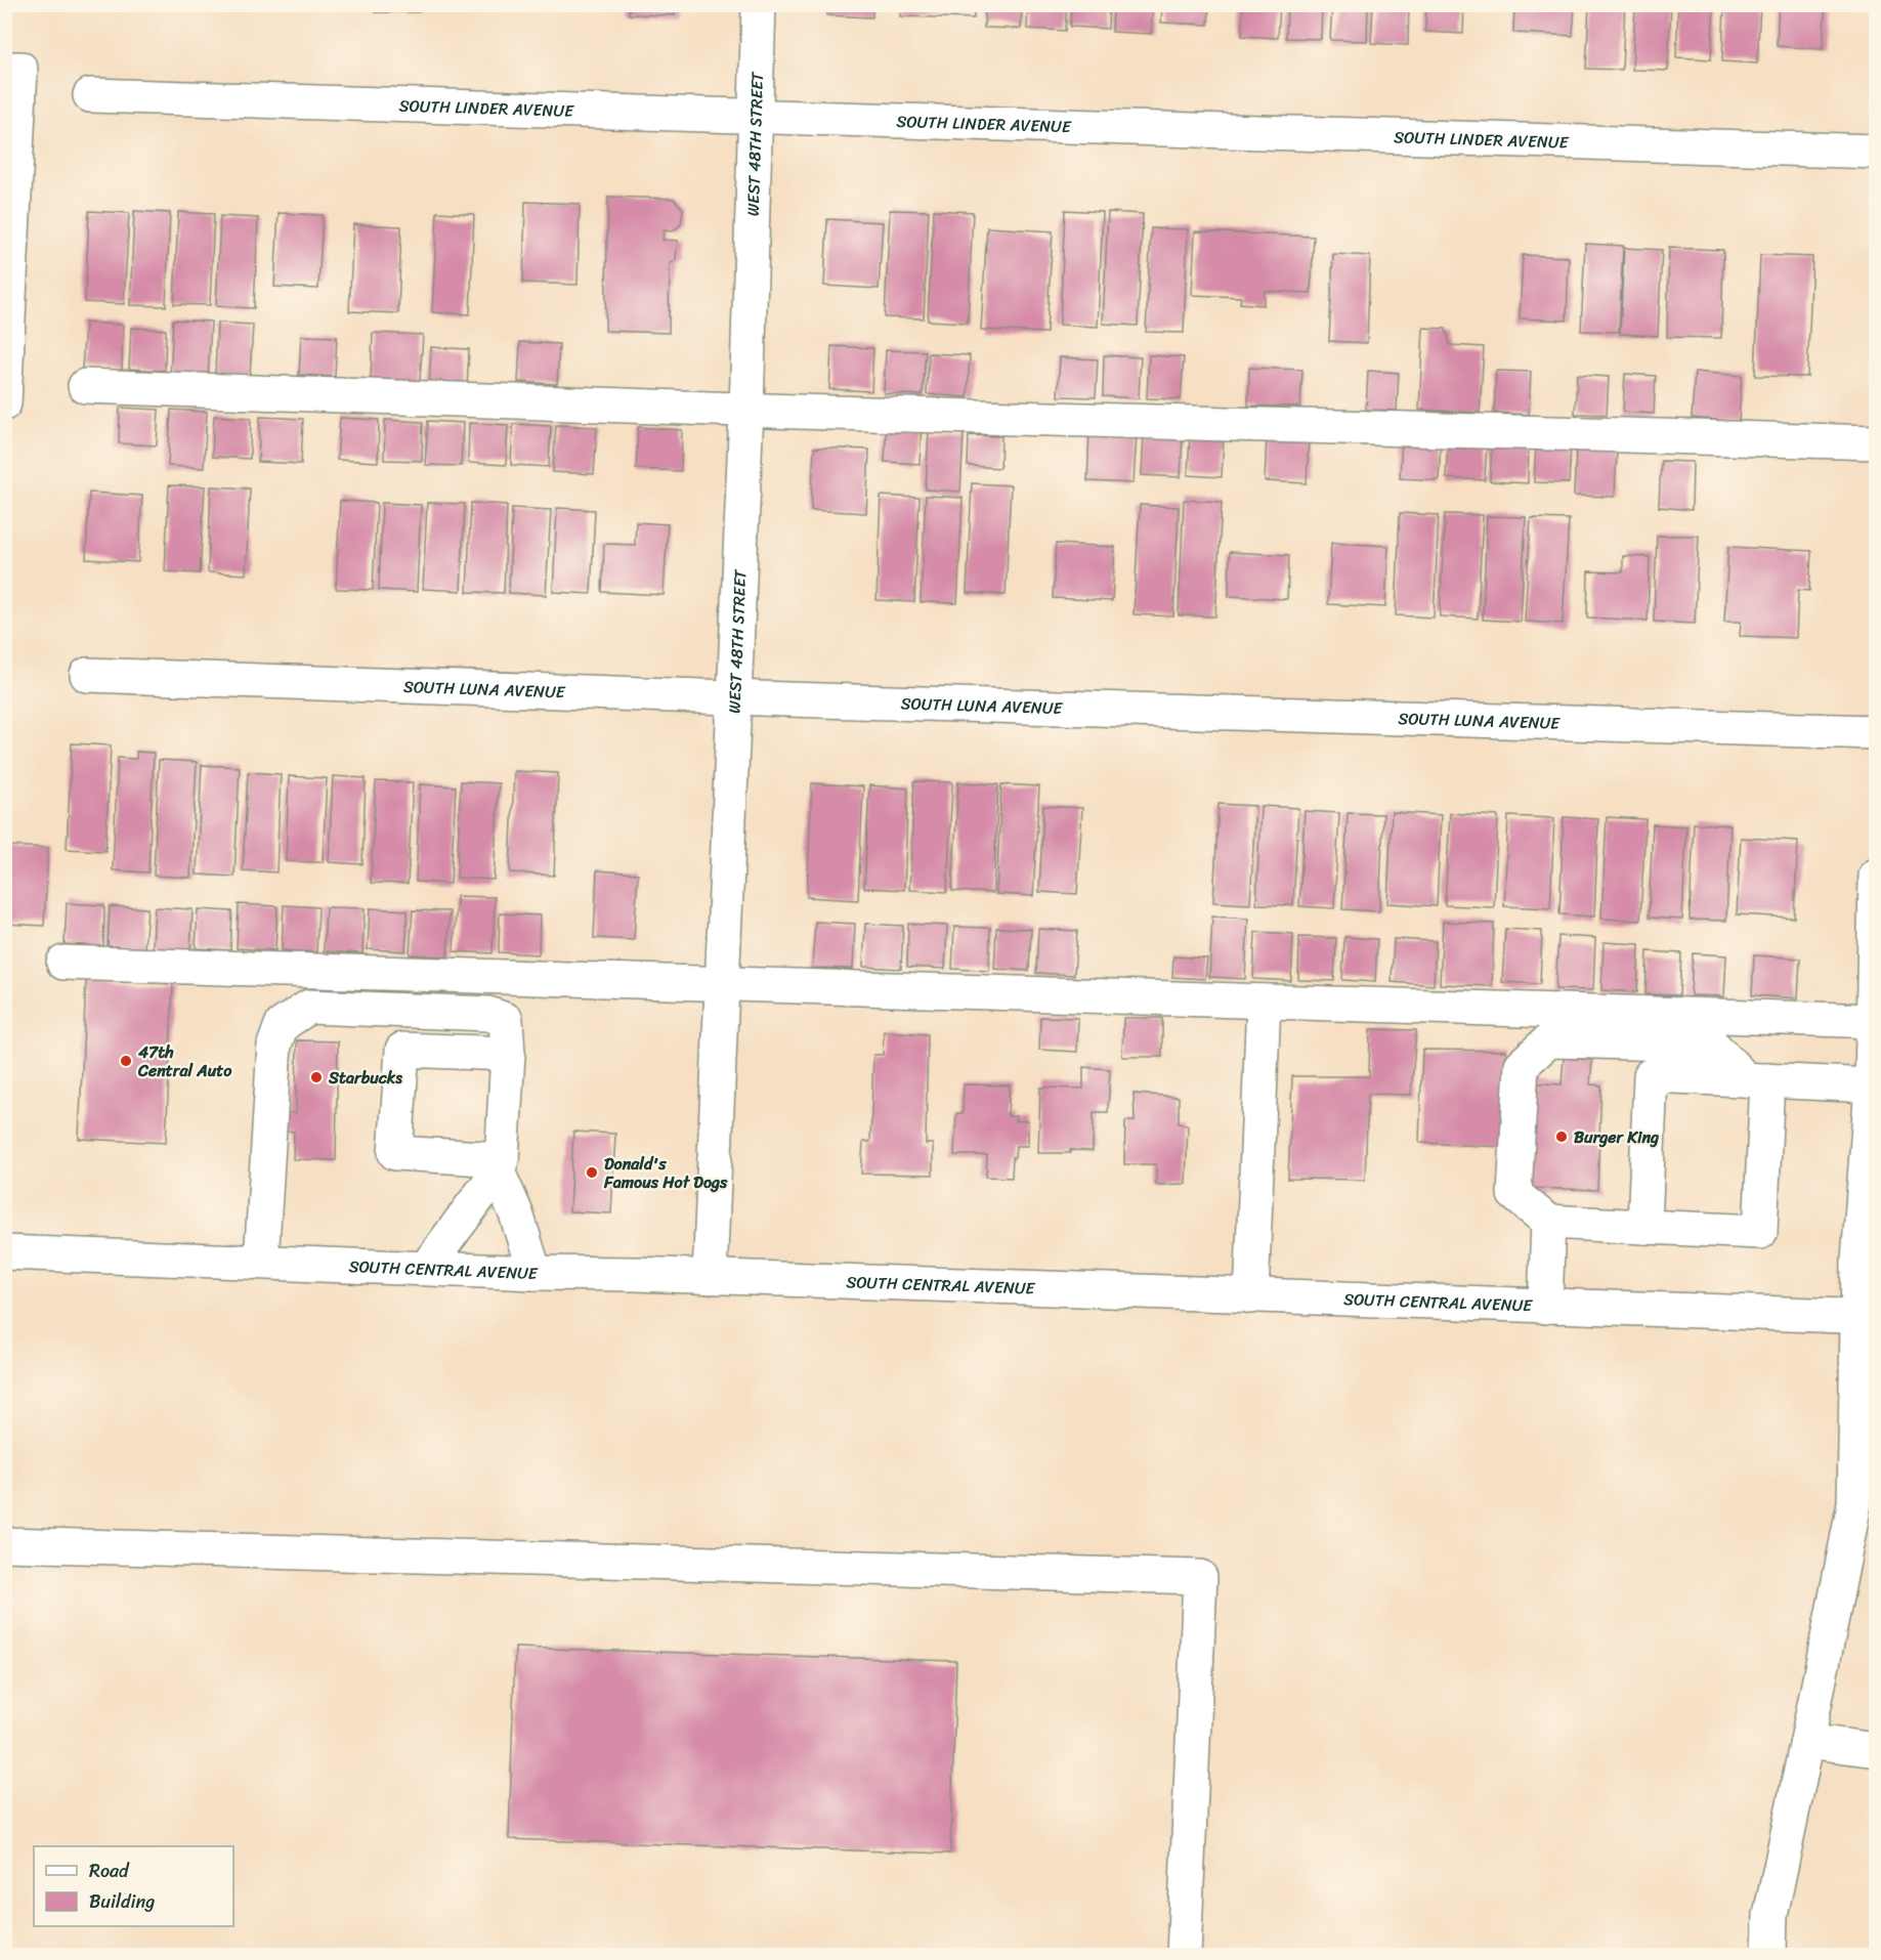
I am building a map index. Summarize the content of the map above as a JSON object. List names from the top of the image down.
{
  "streets": {
    "street": [
      "SOUTH LINDER AVENUE",
      "WEST 48TH STREET",
      "SOUTH LUNA AVENUE",
      "SOUTH CENTRAL AVENUE"
    ]
  },
  "crossings": [
    ["SOUTH LINDER AVENUE", "WEST 48TH STREET"],
    ["WEST 48TH STREET", "SOUTH LUNA AVENUE"],
    ["WEST 48TH STREET", "SOUTH CENTRAL AVENUE"]
  ],
  "places": [
    "47th Central Auto",
    "Starbucks",
    "Burger King",
    "Donald's Famous Hot Dogs"
  ],
  "legend": ["Road", "Building"]
}
